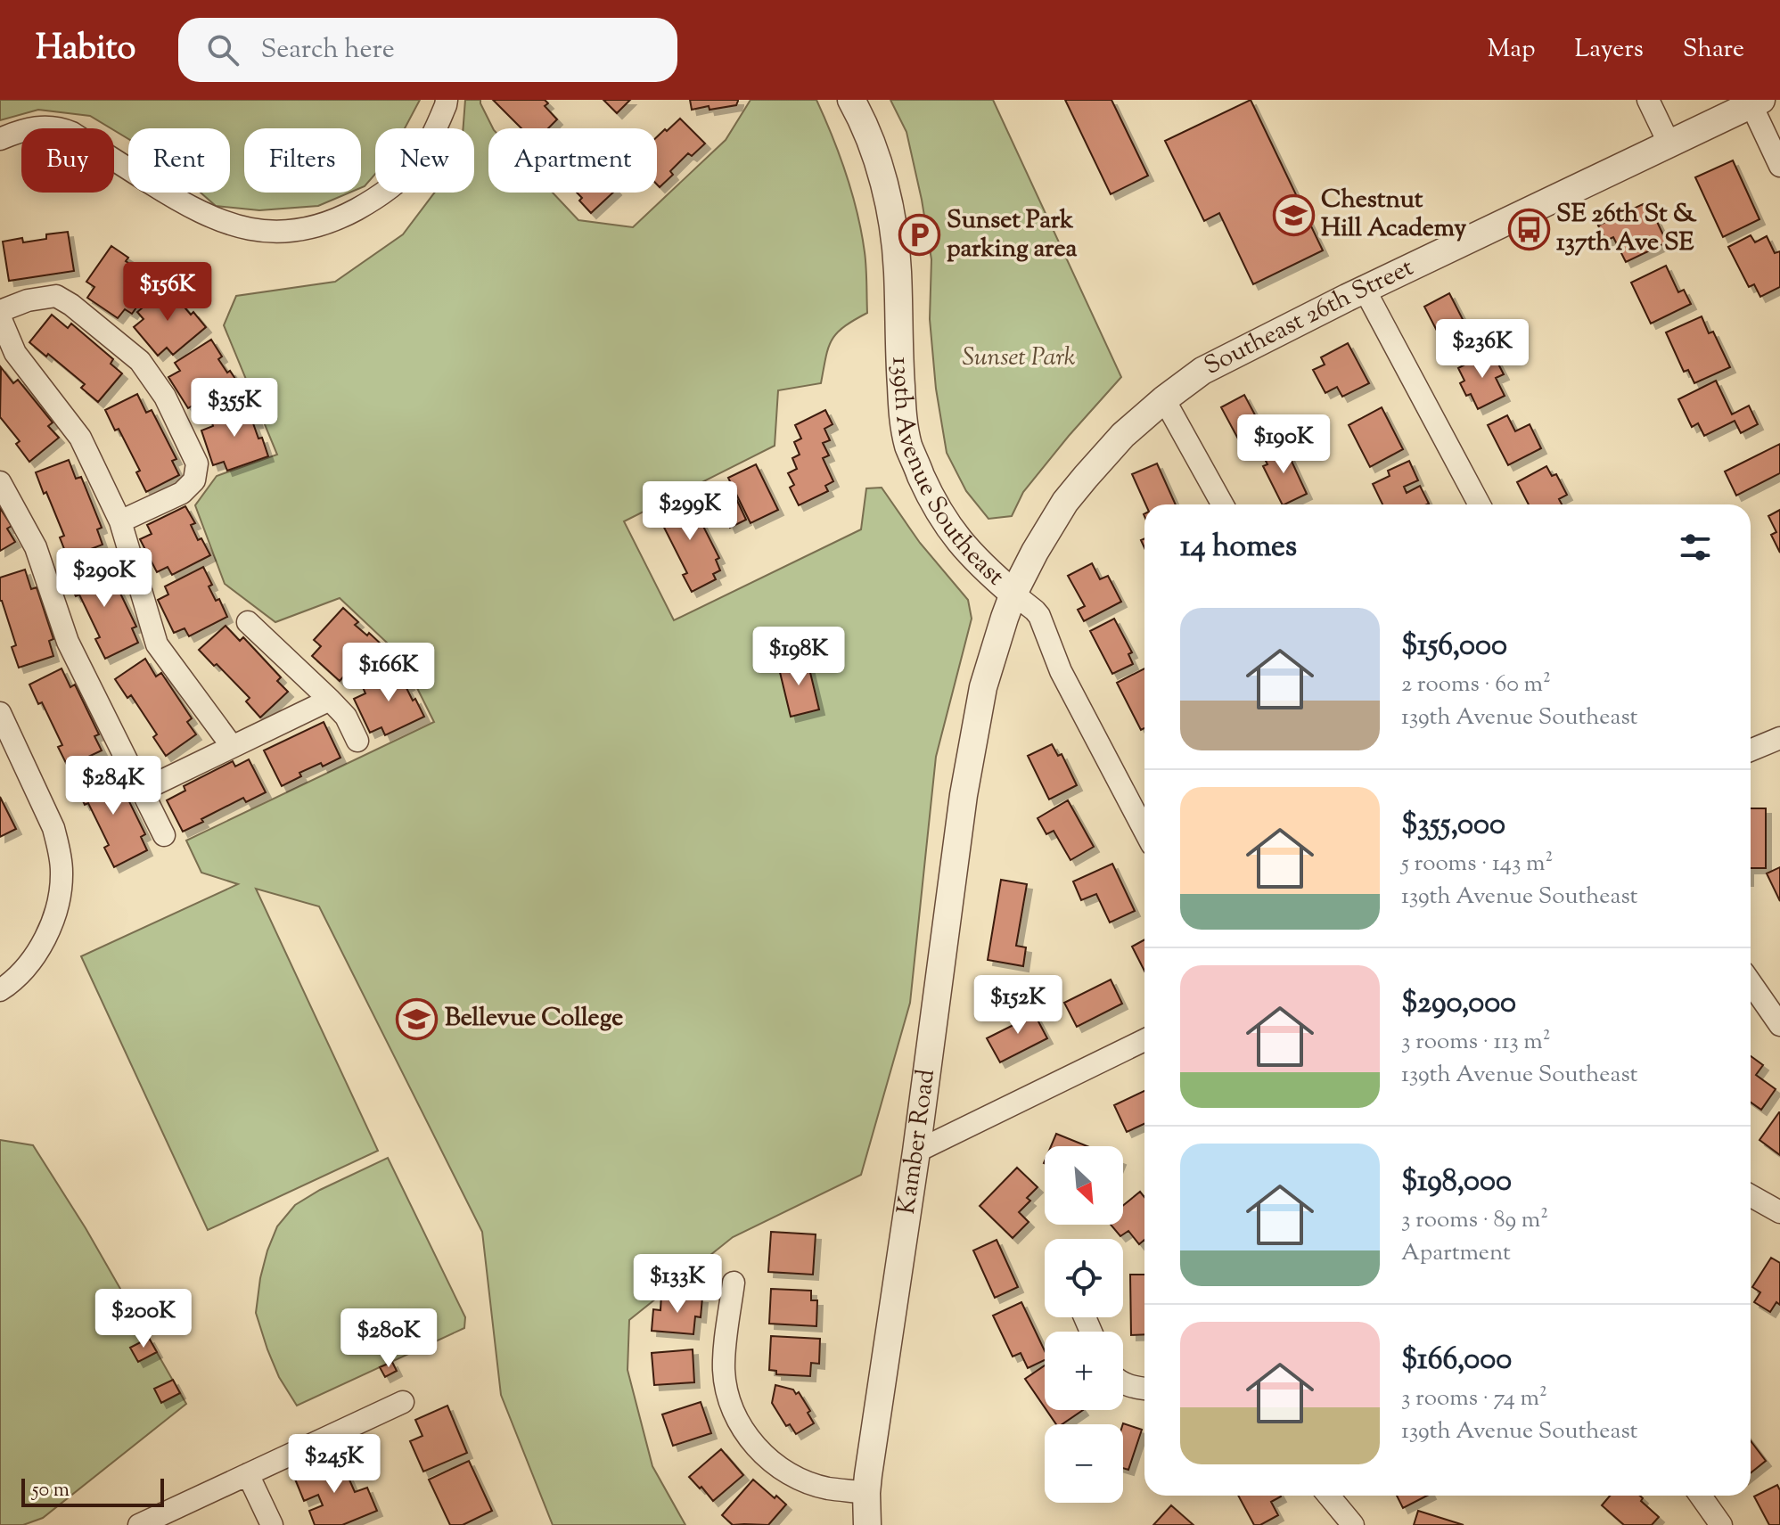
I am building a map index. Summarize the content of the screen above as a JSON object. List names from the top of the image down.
{
  "streets": {
    "street": ["Southeast 26th Street", "139th Avenue Southeast", "Kamber Road"]
  },
  "crossings": [
    ["Southeast 26th Street", "139th Avenue Southeast"],
    ["Southeast 26th Street", "Kamber Road"],
    ["139th Avenue Southeast", "Kamber Road"]
  ],
  "parks": ["Sunset Park"],
  "places": {
    "school or university": ["Chestnut Hill Academy", "Bellevue College"],
    "bus stop": ["SE 26th St & 137th Ave SE"],
    "parking": ["Sunset Park parking area"]
  },
  "scale_bar": "50 m",
  "north": "bottom right",
  "page": {
    "header": "Habito",
    "search": "Search here",
    "nav": ["Map", "Layers", "Share"],
    "chip": [
      "Buy",
      "Rent",
      "Filters",
      "New",
      "Apartment"
    ],
    "price": [
      "$156K",
      "$236K",
      "$355K",
      "$190K",
      "$299K",
      "$290K",
      "$198K",
      "$166K",
      "$284K",
      "$152K",
      "$133K",
      "$200K",
      "$280K",
      "$245K"
    ],
    "heading": "14 homes",
    "list": [
      {
        "name": "$156,000",
        "note": "2 rooms · 60 m² · 139th Avenue Southeast"
      },
      {
        "name": "$355,000",
        "note": "5 rooms · 143 m² · 139th Avenue Southeast"
      },
      {
        "name": "$290,000",
        "note": "3 rooms · 113 m² · 139th Avenue Southeast"
      },
      {
        "name": "$198,000",
        "note": "3 rooms · 89 m² · Apartment"
      },
      {
        "name": "$166,000",
        "note": "3 rooms · 74 m² · 139th Avenue Southeast"
      }
    ],
    "map_buttons": ["+", "−"],
    "scale": "50 m"
  }
}
